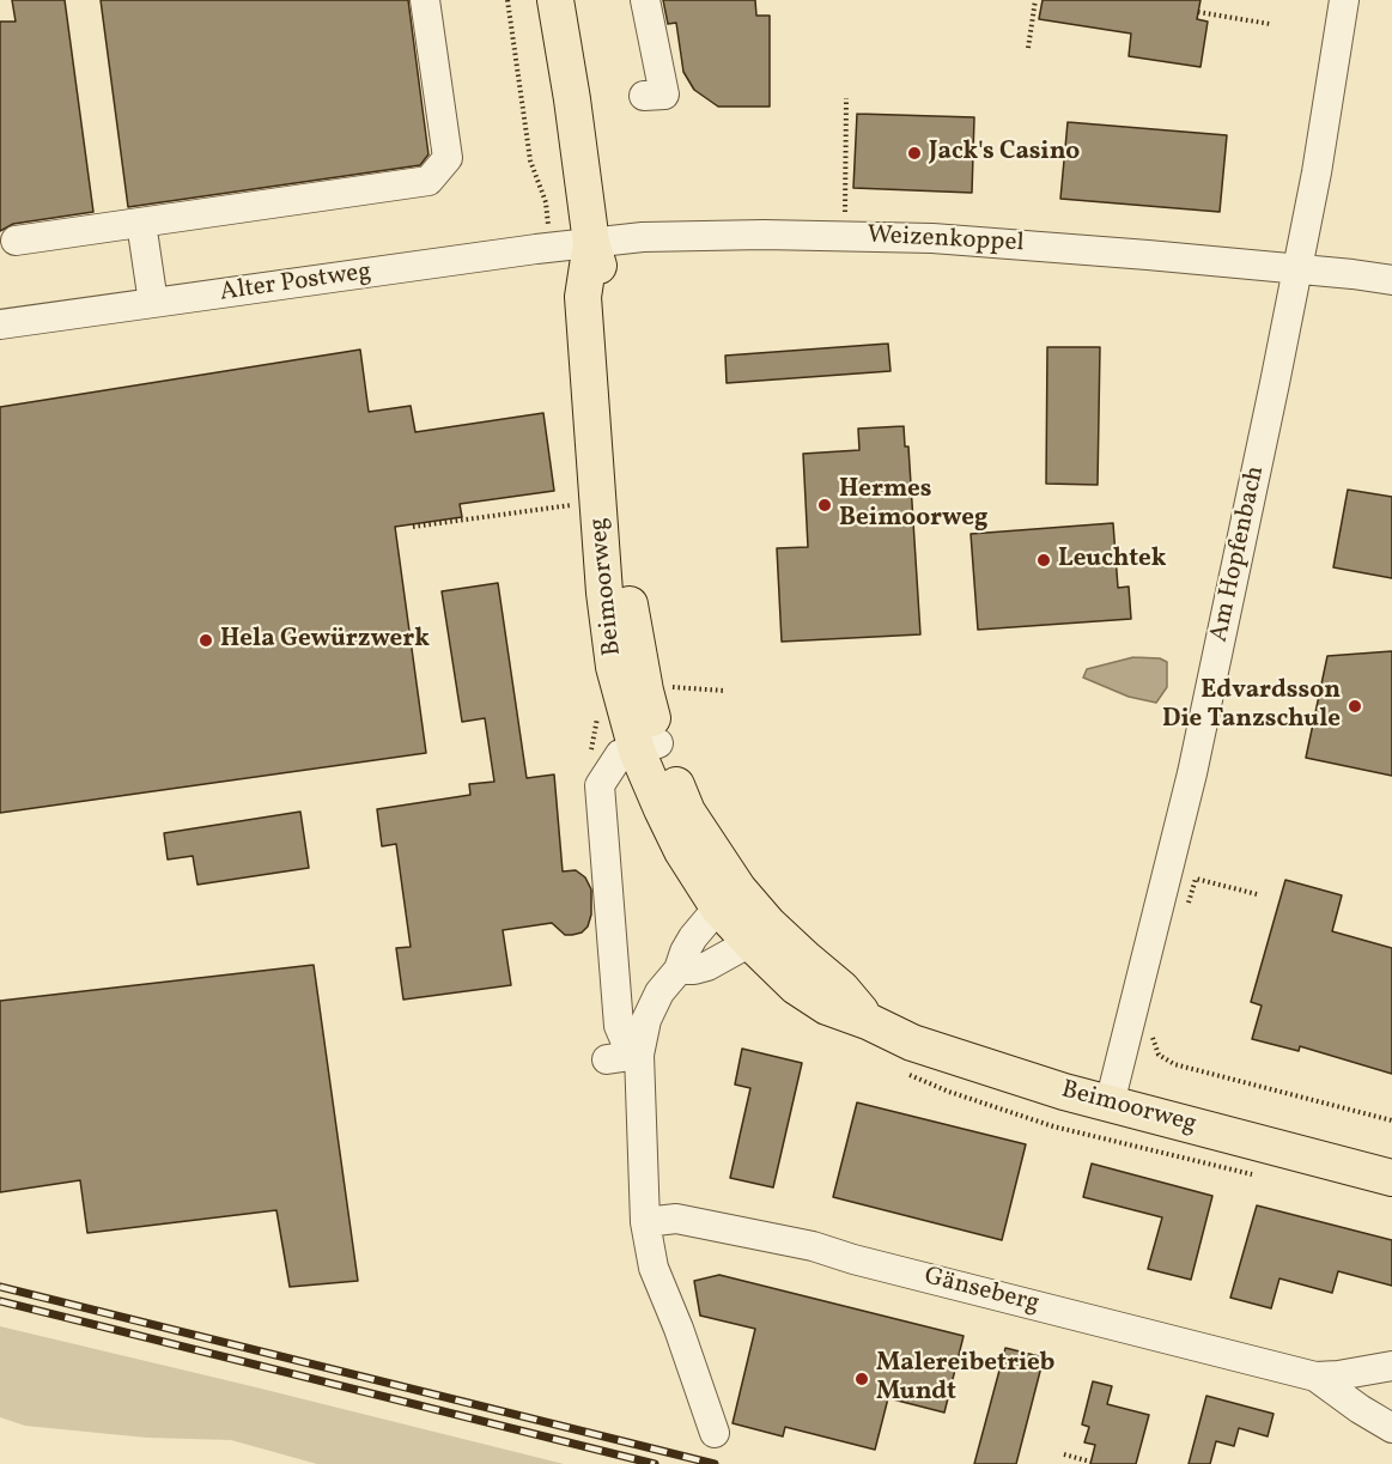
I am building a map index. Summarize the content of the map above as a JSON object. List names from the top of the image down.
{
  "streets": {
    "main road": ["Beimoorweg"],
    "street": [
      "Weizenkoppel",
      "Alter Postweg",
      "Am Hopfenbach",
      "Gänseberg"
    ]
  },
  "crossings": [
    ["Weizenkoppel", "Alter Postweg"],
    ["Weizenkoppel", "Am Hopfenbach"],
    ["Weizenkoppel", "Beimoorweg"],
    ["Alter Postweg", "Beimoorweg"],
    ["Am Hopfenbach", "Beimoorweg"]
  ],
  "places": [
    "Jack's Casino",
    "Hermes Beimoorweg",
    "Leuchtek",
    "Hela Gewürzwerk",
    "Edvardsson Die Tanzschule",
    "Malereibetrieb Mundt"
  ]
}
